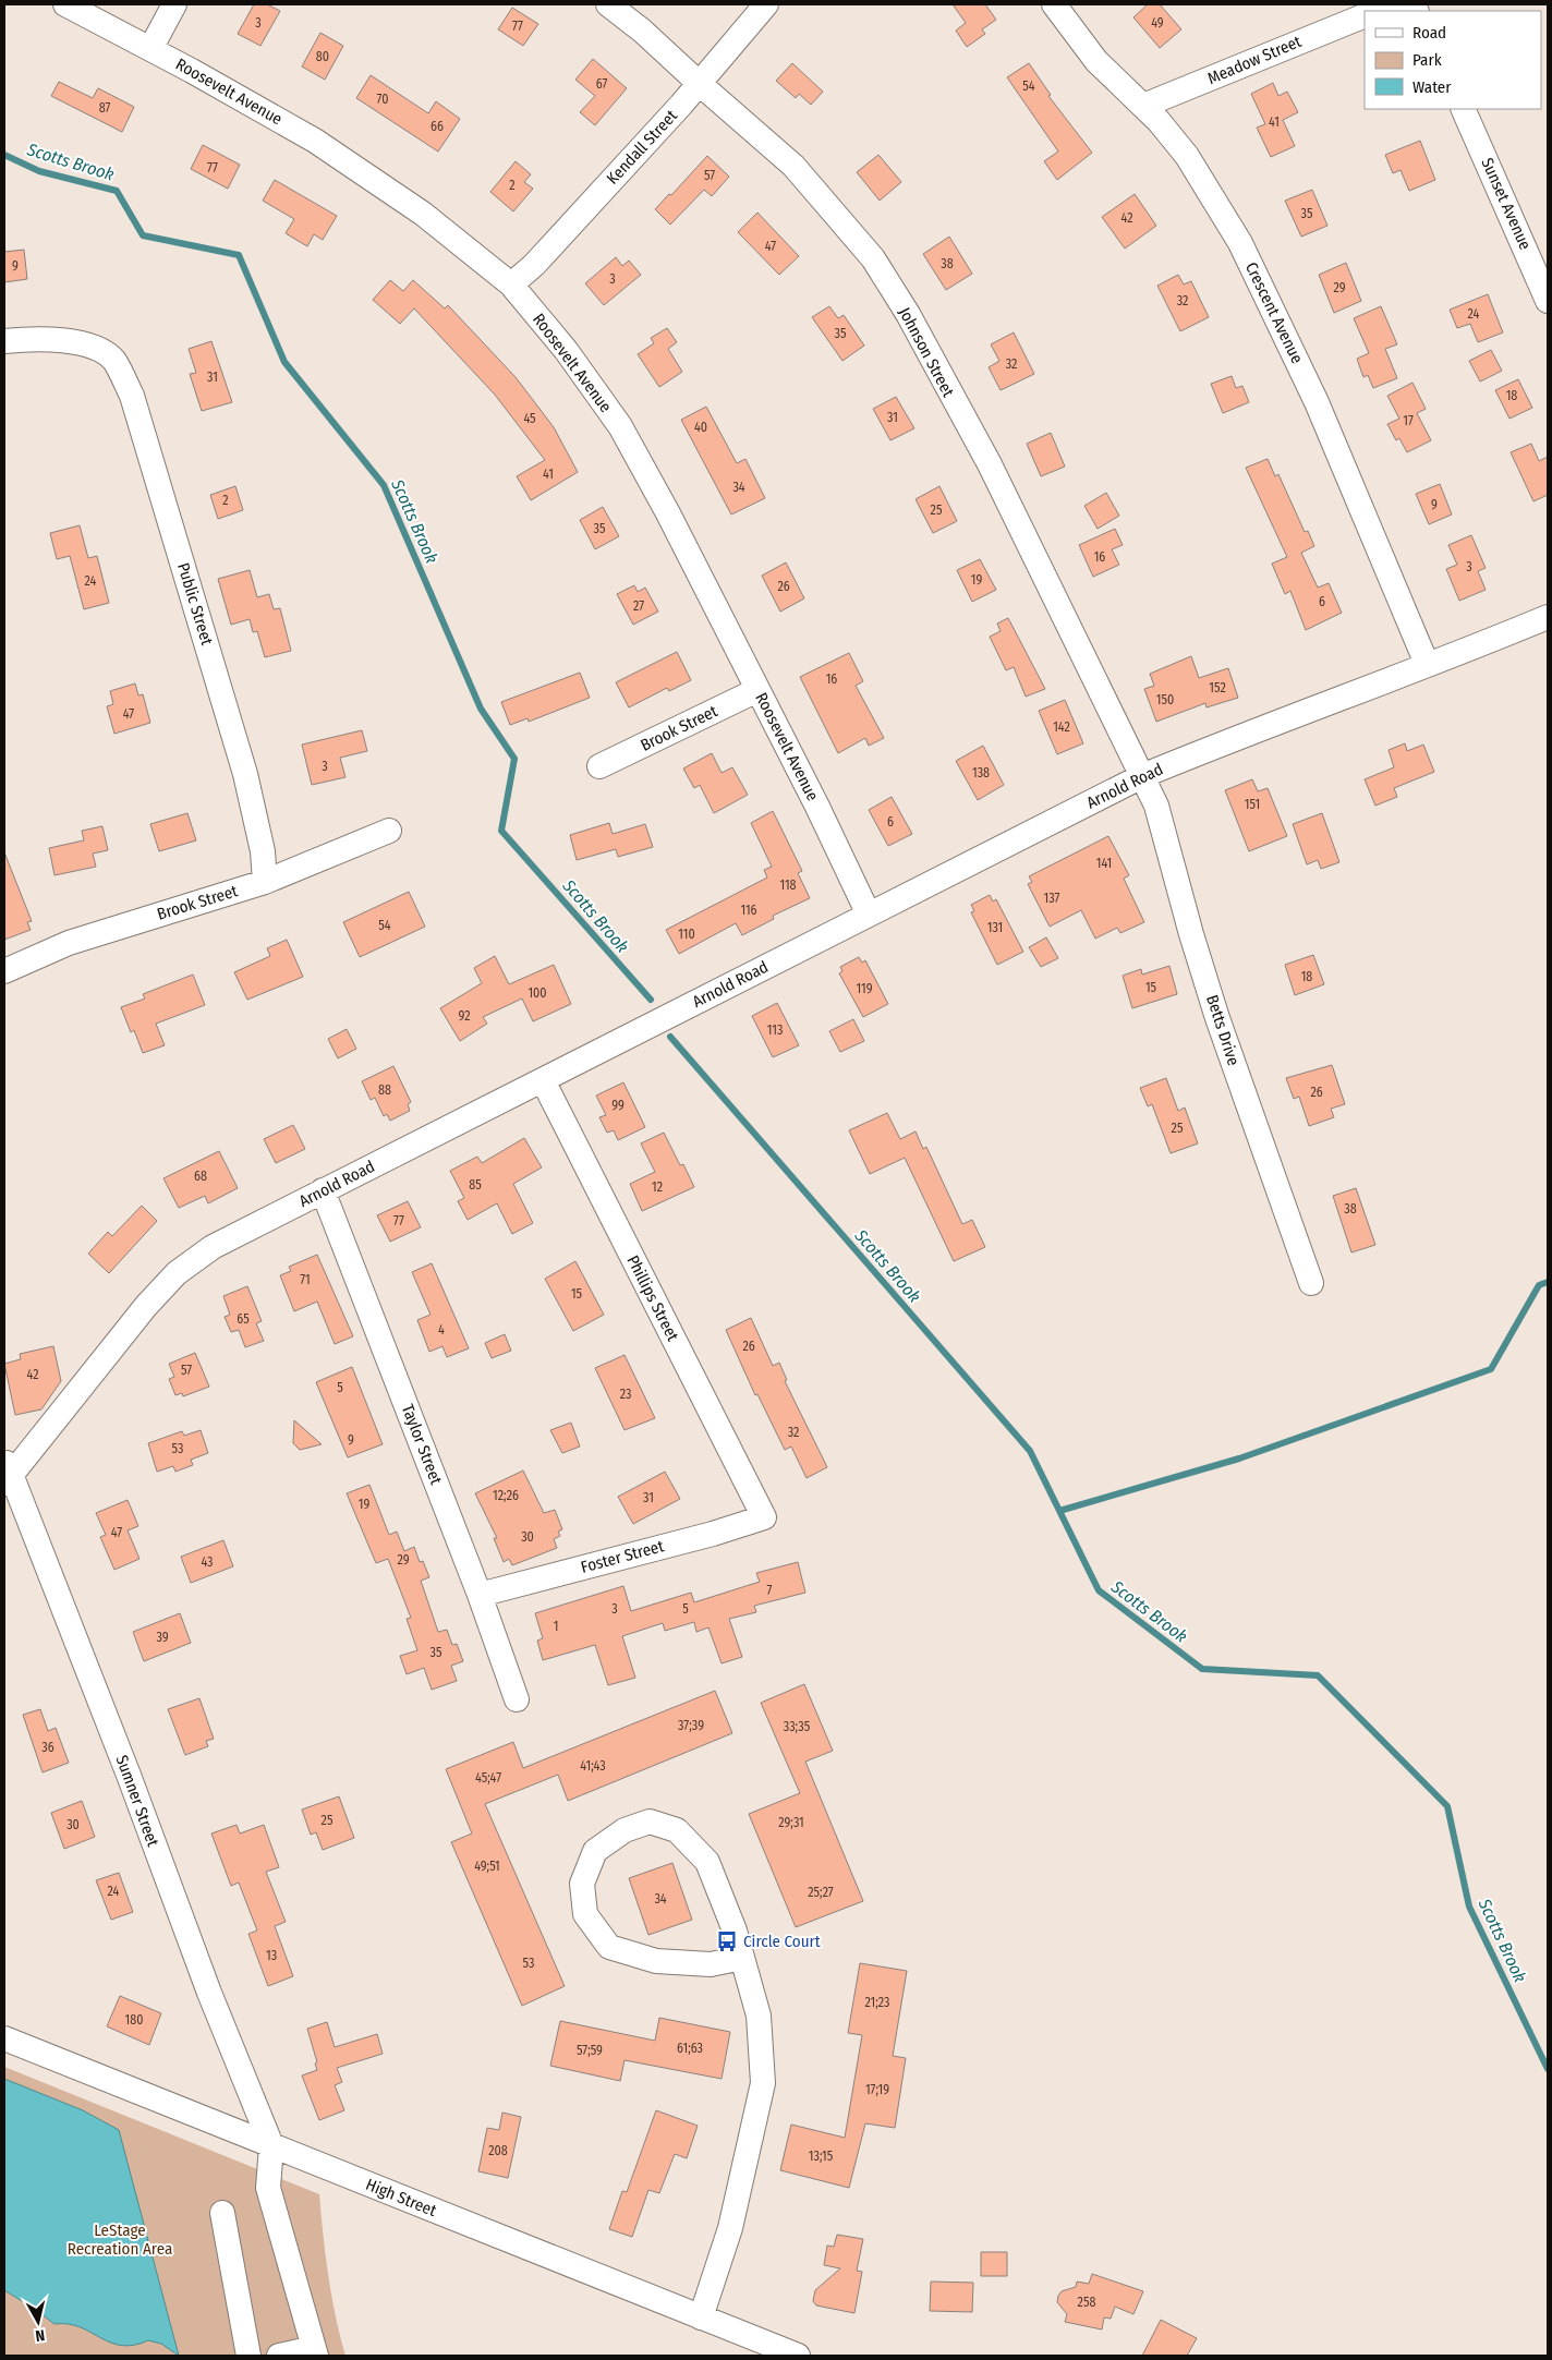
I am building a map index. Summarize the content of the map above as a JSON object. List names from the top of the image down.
{
  "streets": {
    "street": [
      "Meadow Street",
      "Roosevelt Avenue",
      "Kendall Street",
      "Sunset Avenue",
      "Crescent Avenue",
      "Johnson Street",
      "Public Street",
      "Brook Street",
      "Arnold Road",
      "Betts Drive",
      "Phillips Street",
      "Taylor Street",
      "Foster Street",
      "Sumner Street",
      "High Street"
    ]
  },
  "crossings": [
    ["Meadow Street", "Crescent Avenue"],
    ["Roosevelt Avenue", "Kendall Street"],
    ["Roosevelt Avenue", "Brook Street"],
    ["Roosevelt Avenue", "Arnold Road"],
    ["Kendall Street", "Johnson Street"],
    ["Crescent Avenue", "Arnold Road"],
    ["Johnson Street", "Arnold Road"],
    ["Johnson Street", "Betts Drive"],
    ["Public Street", "Brook Street"],
    ["Arnold Road", "Betts Drive"],
    ["Arnold Road", "Phillips Street"],
    ["Arnold Road", "Taylor Street"],
    ["Arnold Road", "Sumner Street"],
    ["Phillips Street", "Foster Street"],
    ["Taylor Street", "Foster Street"],
    ["Sumner Street", "High Street"]
  ],
  "water": ["Scotts Brook"],
  "parks": ["LeStage Recreation Area"],
  "places": {
    "bus stop": ["Circle Court"]
  },
  "house_numbers": [
    "3",
    "49",
    "77",
    "80",
    "67",
    "54",
    "70",
    "87",
    "41",
    "66",
    "77",
    "57",
    "2",
    "35",
    "42",
    "47",
    "38",
    "9",
    "3",
    "29",
    "32",
    "24",
    "35",
    "32",
    "31",
    "18",
    "31",
    "45",
    "17",
    "40",
    "41",
    "34",
    "2",
    "9",
    "25",
    "35",
    "16",
    "3",
    "19",
    "24",
    "26",
    "6",
    "27",
    "16",
    "152",
    "150",
    "47",
    "142",
    "3",
    "138",
    "151",
    "6",
    "141",
    "118",
    "137",
    "116",
    "54",
    "131",
    "110",
    "18",
    "15",
    "119",
    "100",
    "92",
    "113",
    "88",
    "26",
    "99",
    "25",
    "68",
    "85",
    "12",
    "38",
    "77",
    "71",
    "15",
    "65",
    "4",
    "26",
    "57",
    "42",
    "5",
    "23",
    "32",
    "9",
    "53",
    "12;26",
    "31",
    "19",
    "47",
    "30",
    "29",
    "43",
    "7",
    "3",
    "5",
    "1",
    "39",
    "35",
    "37;39",
    "33;35",
    "36",
    "41;43",
    "45;47",
    "25",
    "29;31",
    "30",
    "49;51",
    "24",
    "25;27",
    "34",
    "13",
    "53",
    "21;23",
    "180",
    "61;63",
    "57;59",
    "17;19",
    "208",
    "13;15",
    "258"
  ],
  "legend": ["Road", "Park", "Water"],
  "north": "bottom"
}
